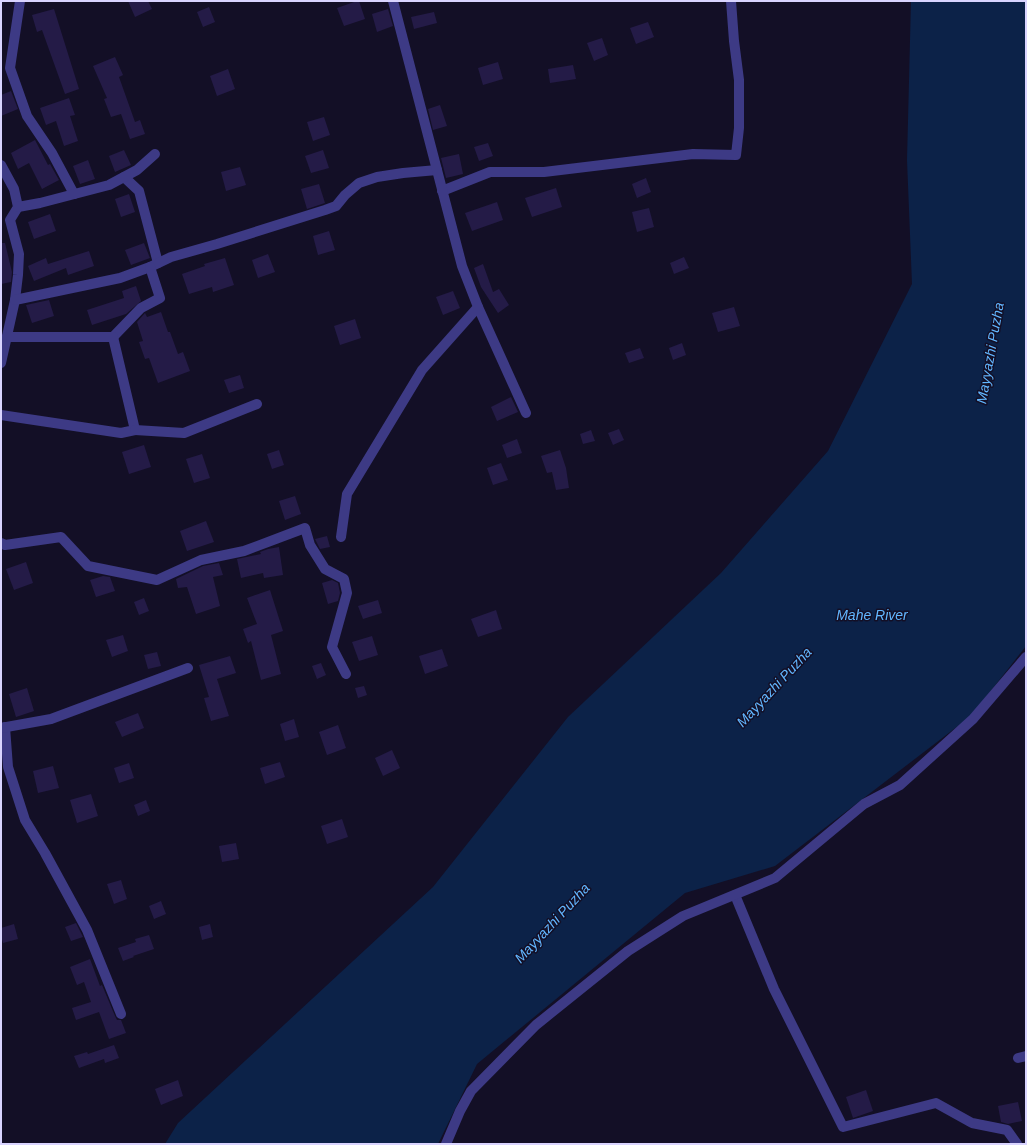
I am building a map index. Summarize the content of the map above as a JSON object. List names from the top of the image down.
{
  "water": ["Mayyazhi Puzha", "Mahe River"]
}
